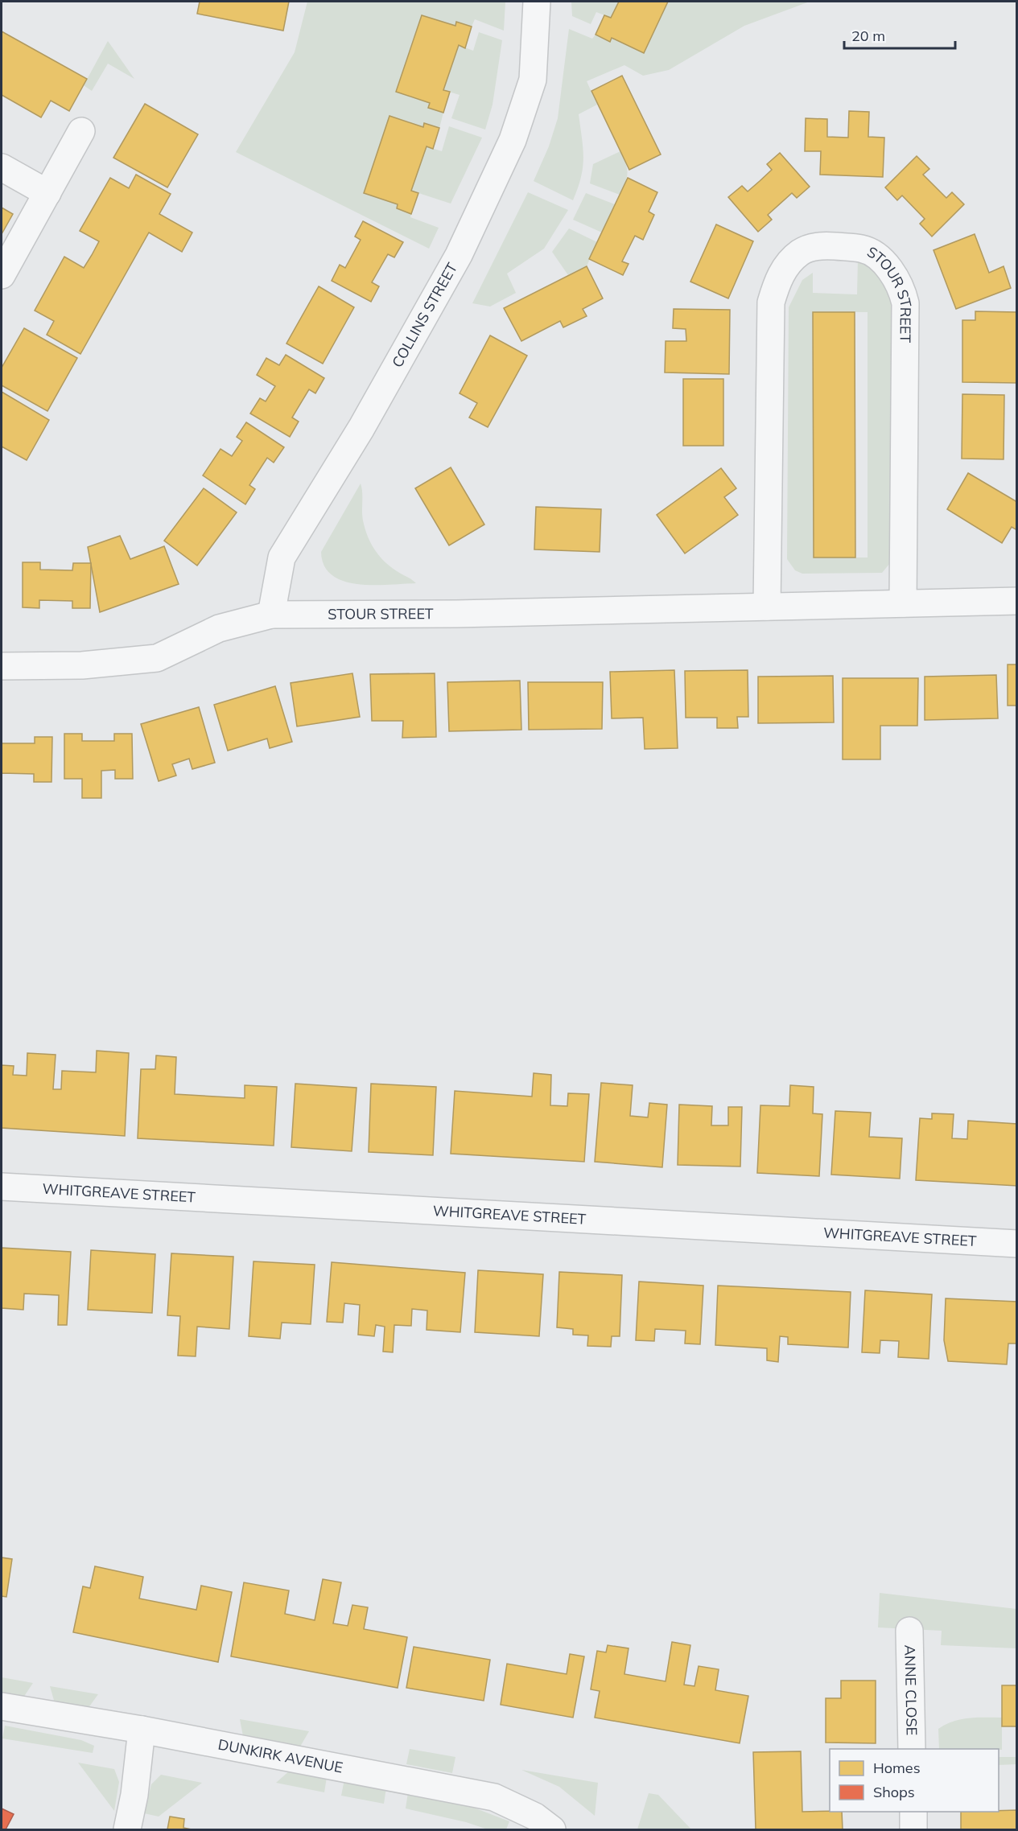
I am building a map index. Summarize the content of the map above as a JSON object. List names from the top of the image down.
{
  "streets": {
    "street": [
      "STOUR STREET",
      "COLLINS STREET",
      "WHITGREAVE STREET",
      "ANNE CLOSE",
      "DUNKIRK AVENUE"
    ]
  },
  "crossings": [
    ["STOUR STREET", "COLLINS STREET"]
  ],
  "legend": ["Homes", "Shops"],
  "scale_bar": "20 m"
}
